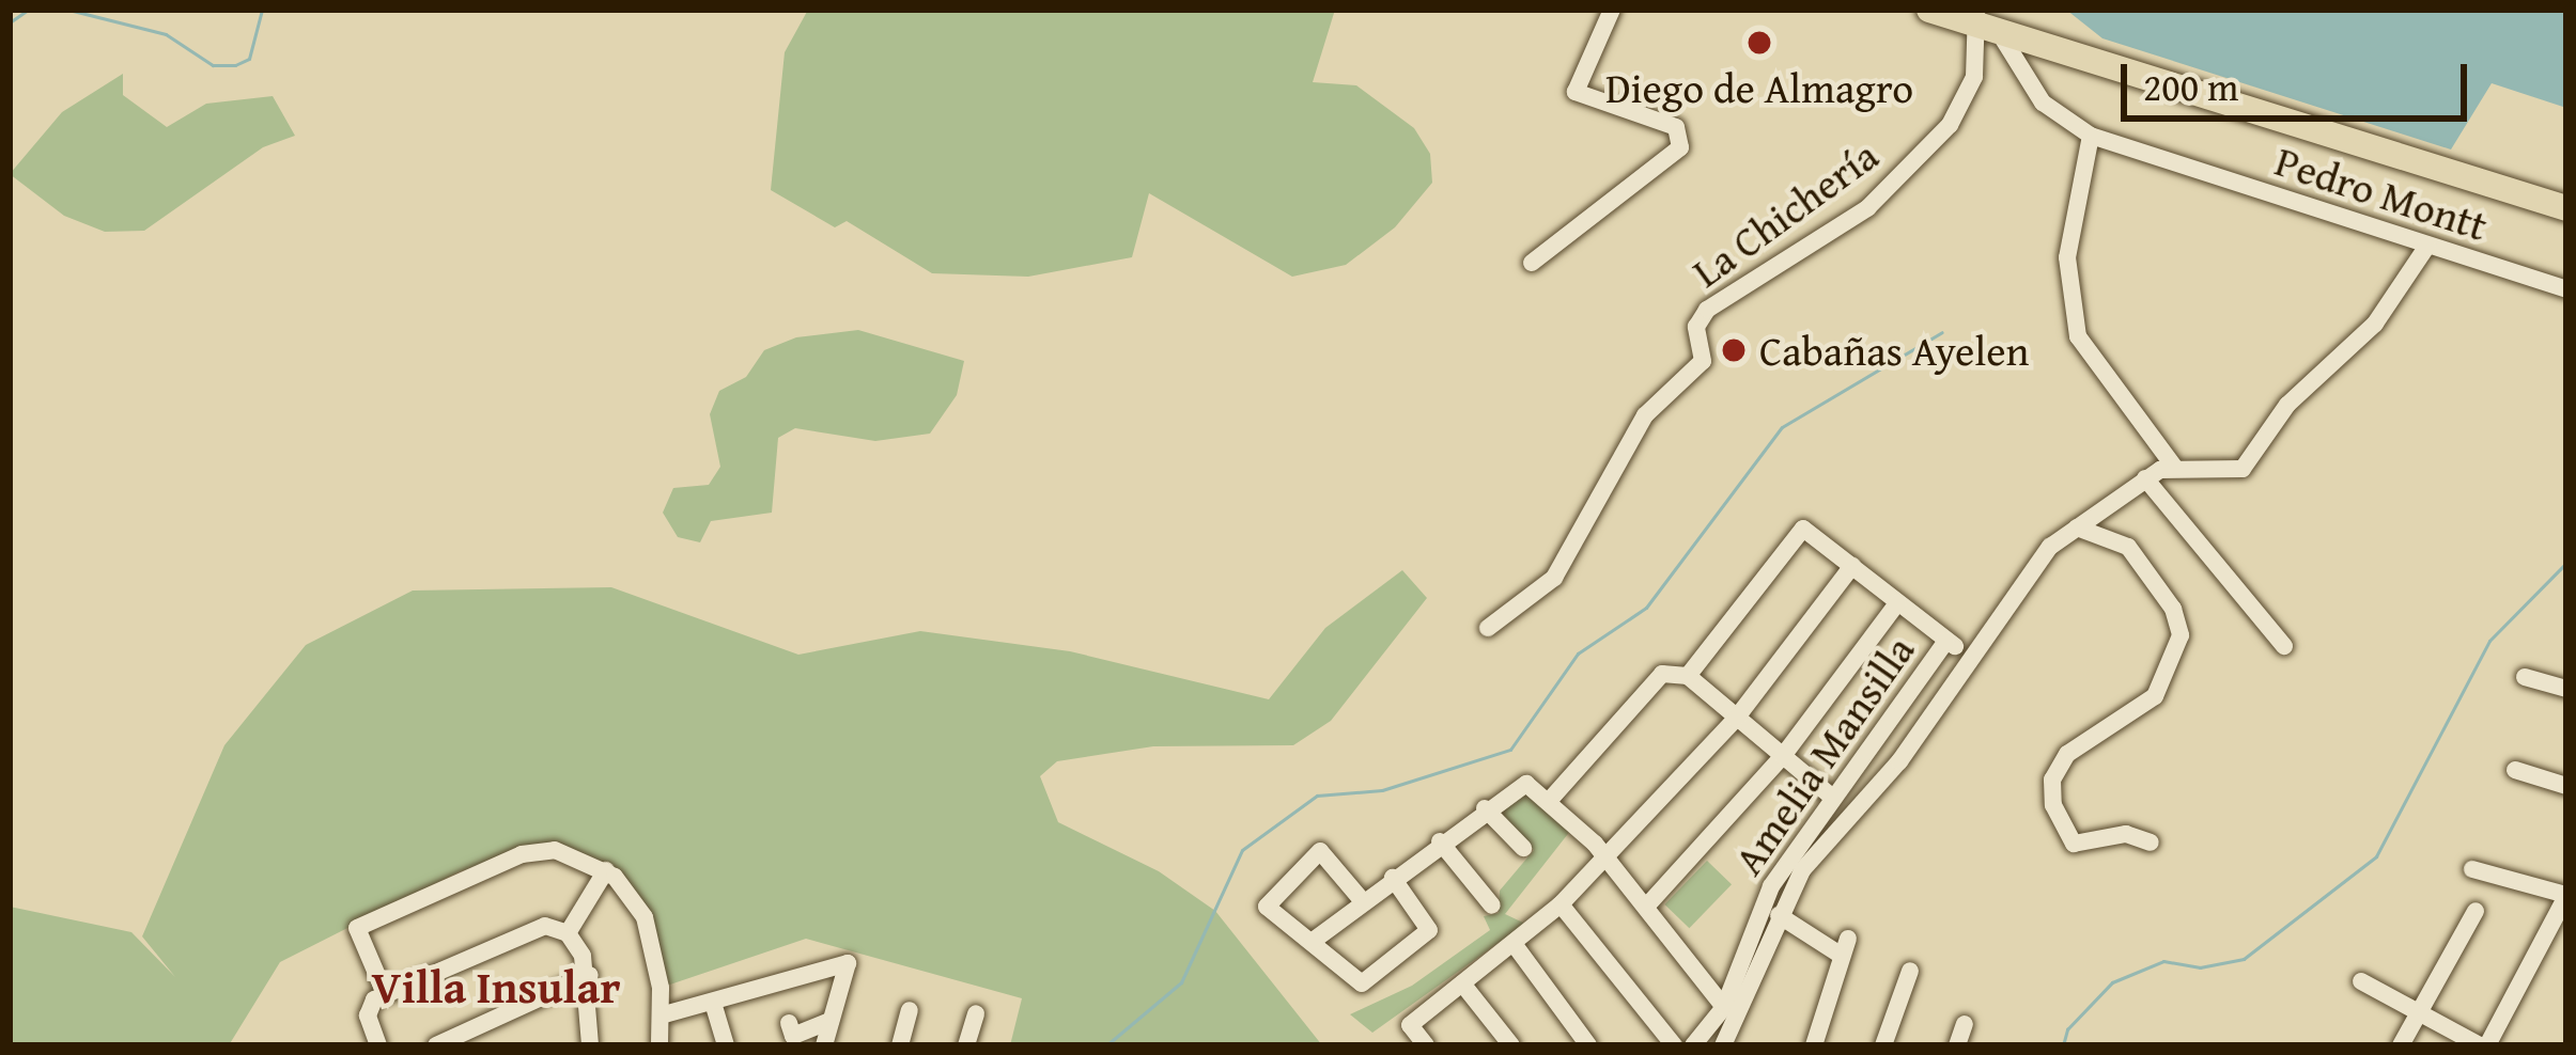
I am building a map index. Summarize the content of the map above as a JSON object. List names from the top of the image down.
{
  "streets": {
    "street": ["Pedro Montt", "La Chichería", "Amelia Mansilla"]
  },
  "crossings": [
    ["Pedro Montt", "La Chichería"]
  ],
  "districts": ["Villa Insular"],
  "places": ["Diego de Almagro", "Cabañas Ayelen"],
  "scale_bar": "200 m"
}
